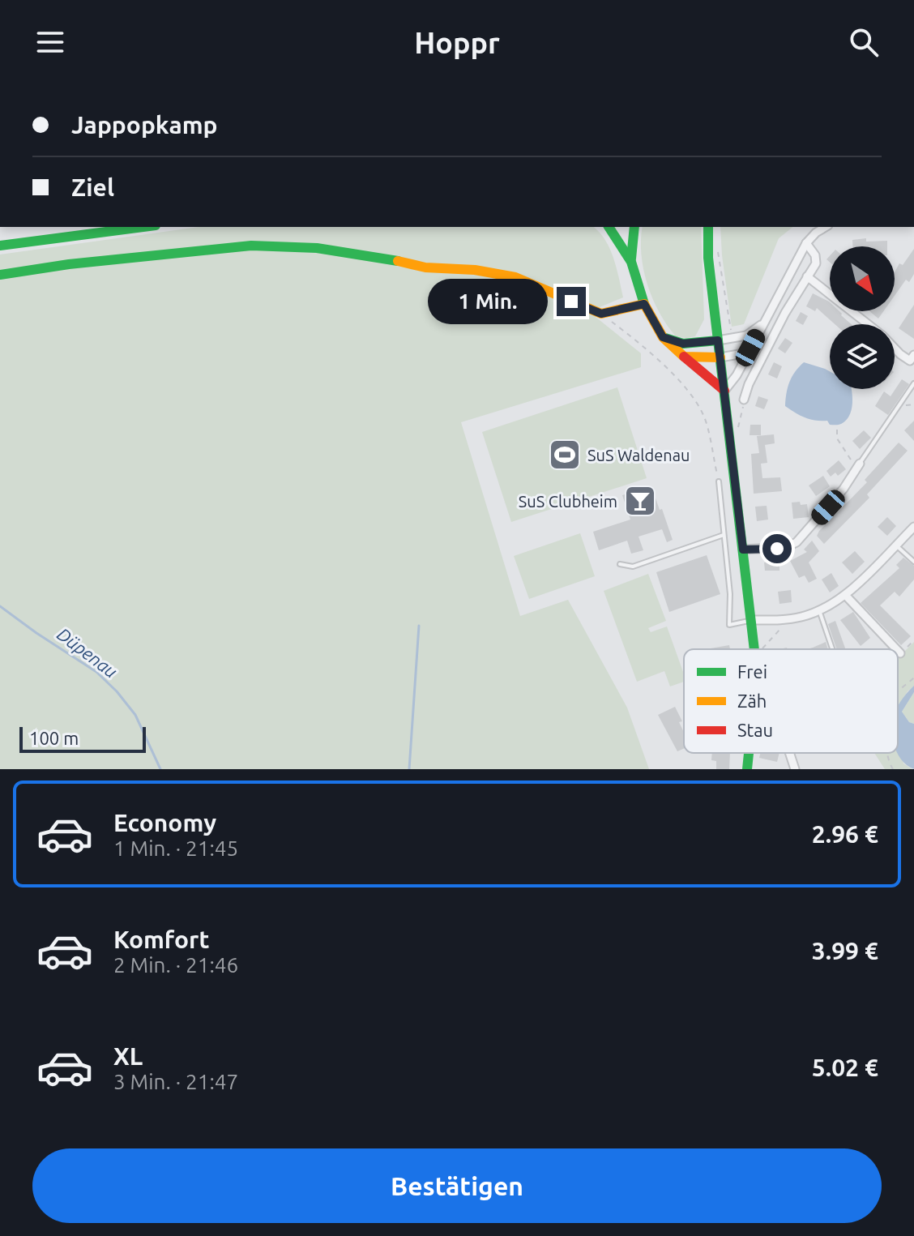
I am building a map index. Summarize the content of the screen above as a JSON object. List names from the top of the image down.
{
  "water": ["Düpenau"],
  "places": {
    "sports": ["SuS Waldenau"],
    "bar": ["SuS Clubheim"]
  },
  "legend": ["Frei", "Zäh", "Stau"],
  "scale_bar": "100 m",
  "north": "bottom right",
  "page": {
    "header": "Hoppr",
    "banner": ["Jappopkamp", "Ziel"],
    "bubble": "1 Min.",
    "scale": "100 m",
    "list": [
      {
        "name": "Economy",
        "note": "1 Min. · 21:45",
        "value": "2.96 €"
      },
      {
        "name": "Komfort",
        "note": "2 Min. · 21:46",
        "value": "3.99 €"
      },
      {
        "name": "XL",
        "note": "3 Min. · 21:47",
        "value": "5.02 €"
      }
    ],
    "buttons": "Bestätigen"
  }
}
